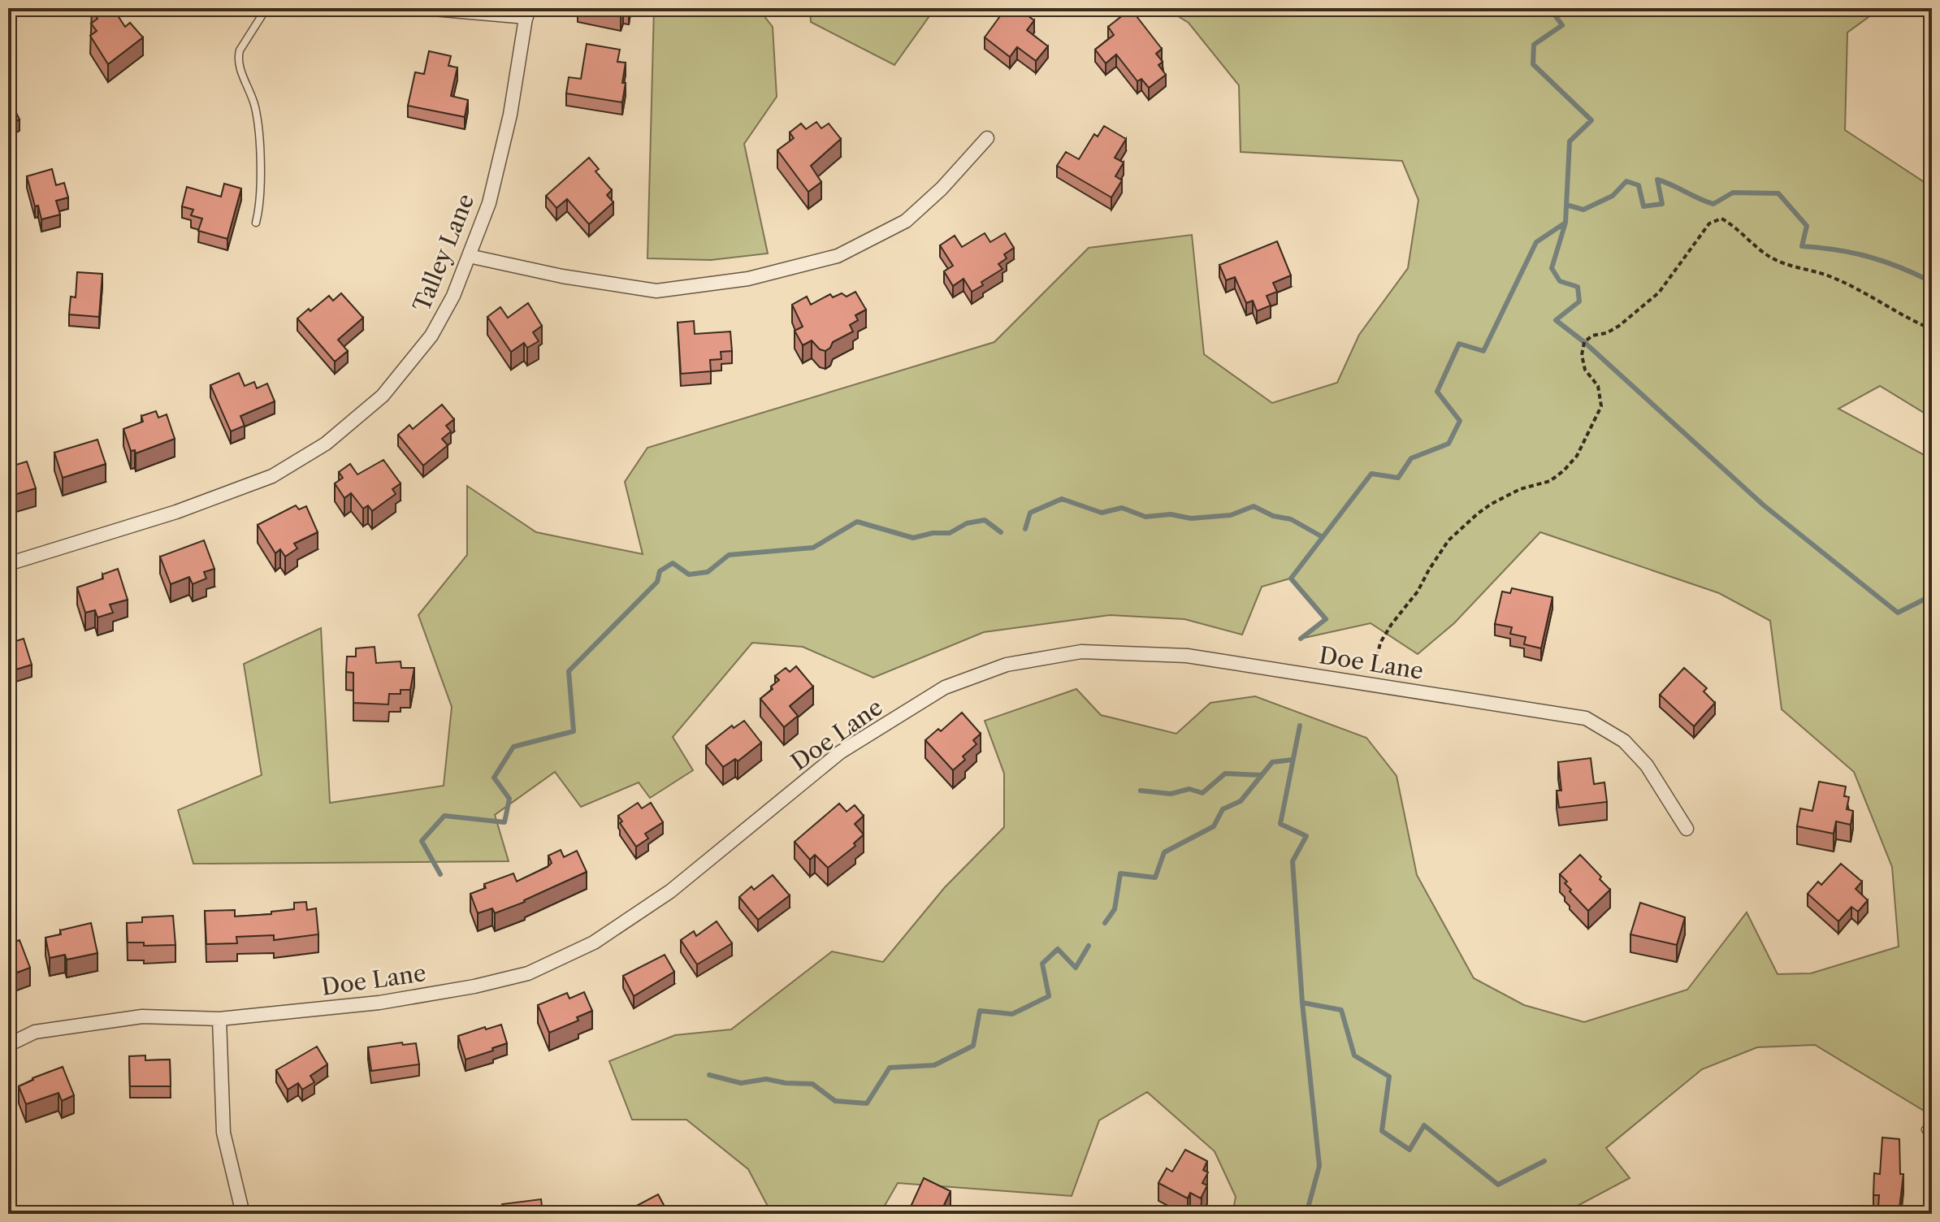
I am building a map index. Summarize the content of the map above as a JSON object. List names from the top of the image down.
{
  "streets": {
    "street": ["Talley Lane", "Doe Lane"]
  }
}
